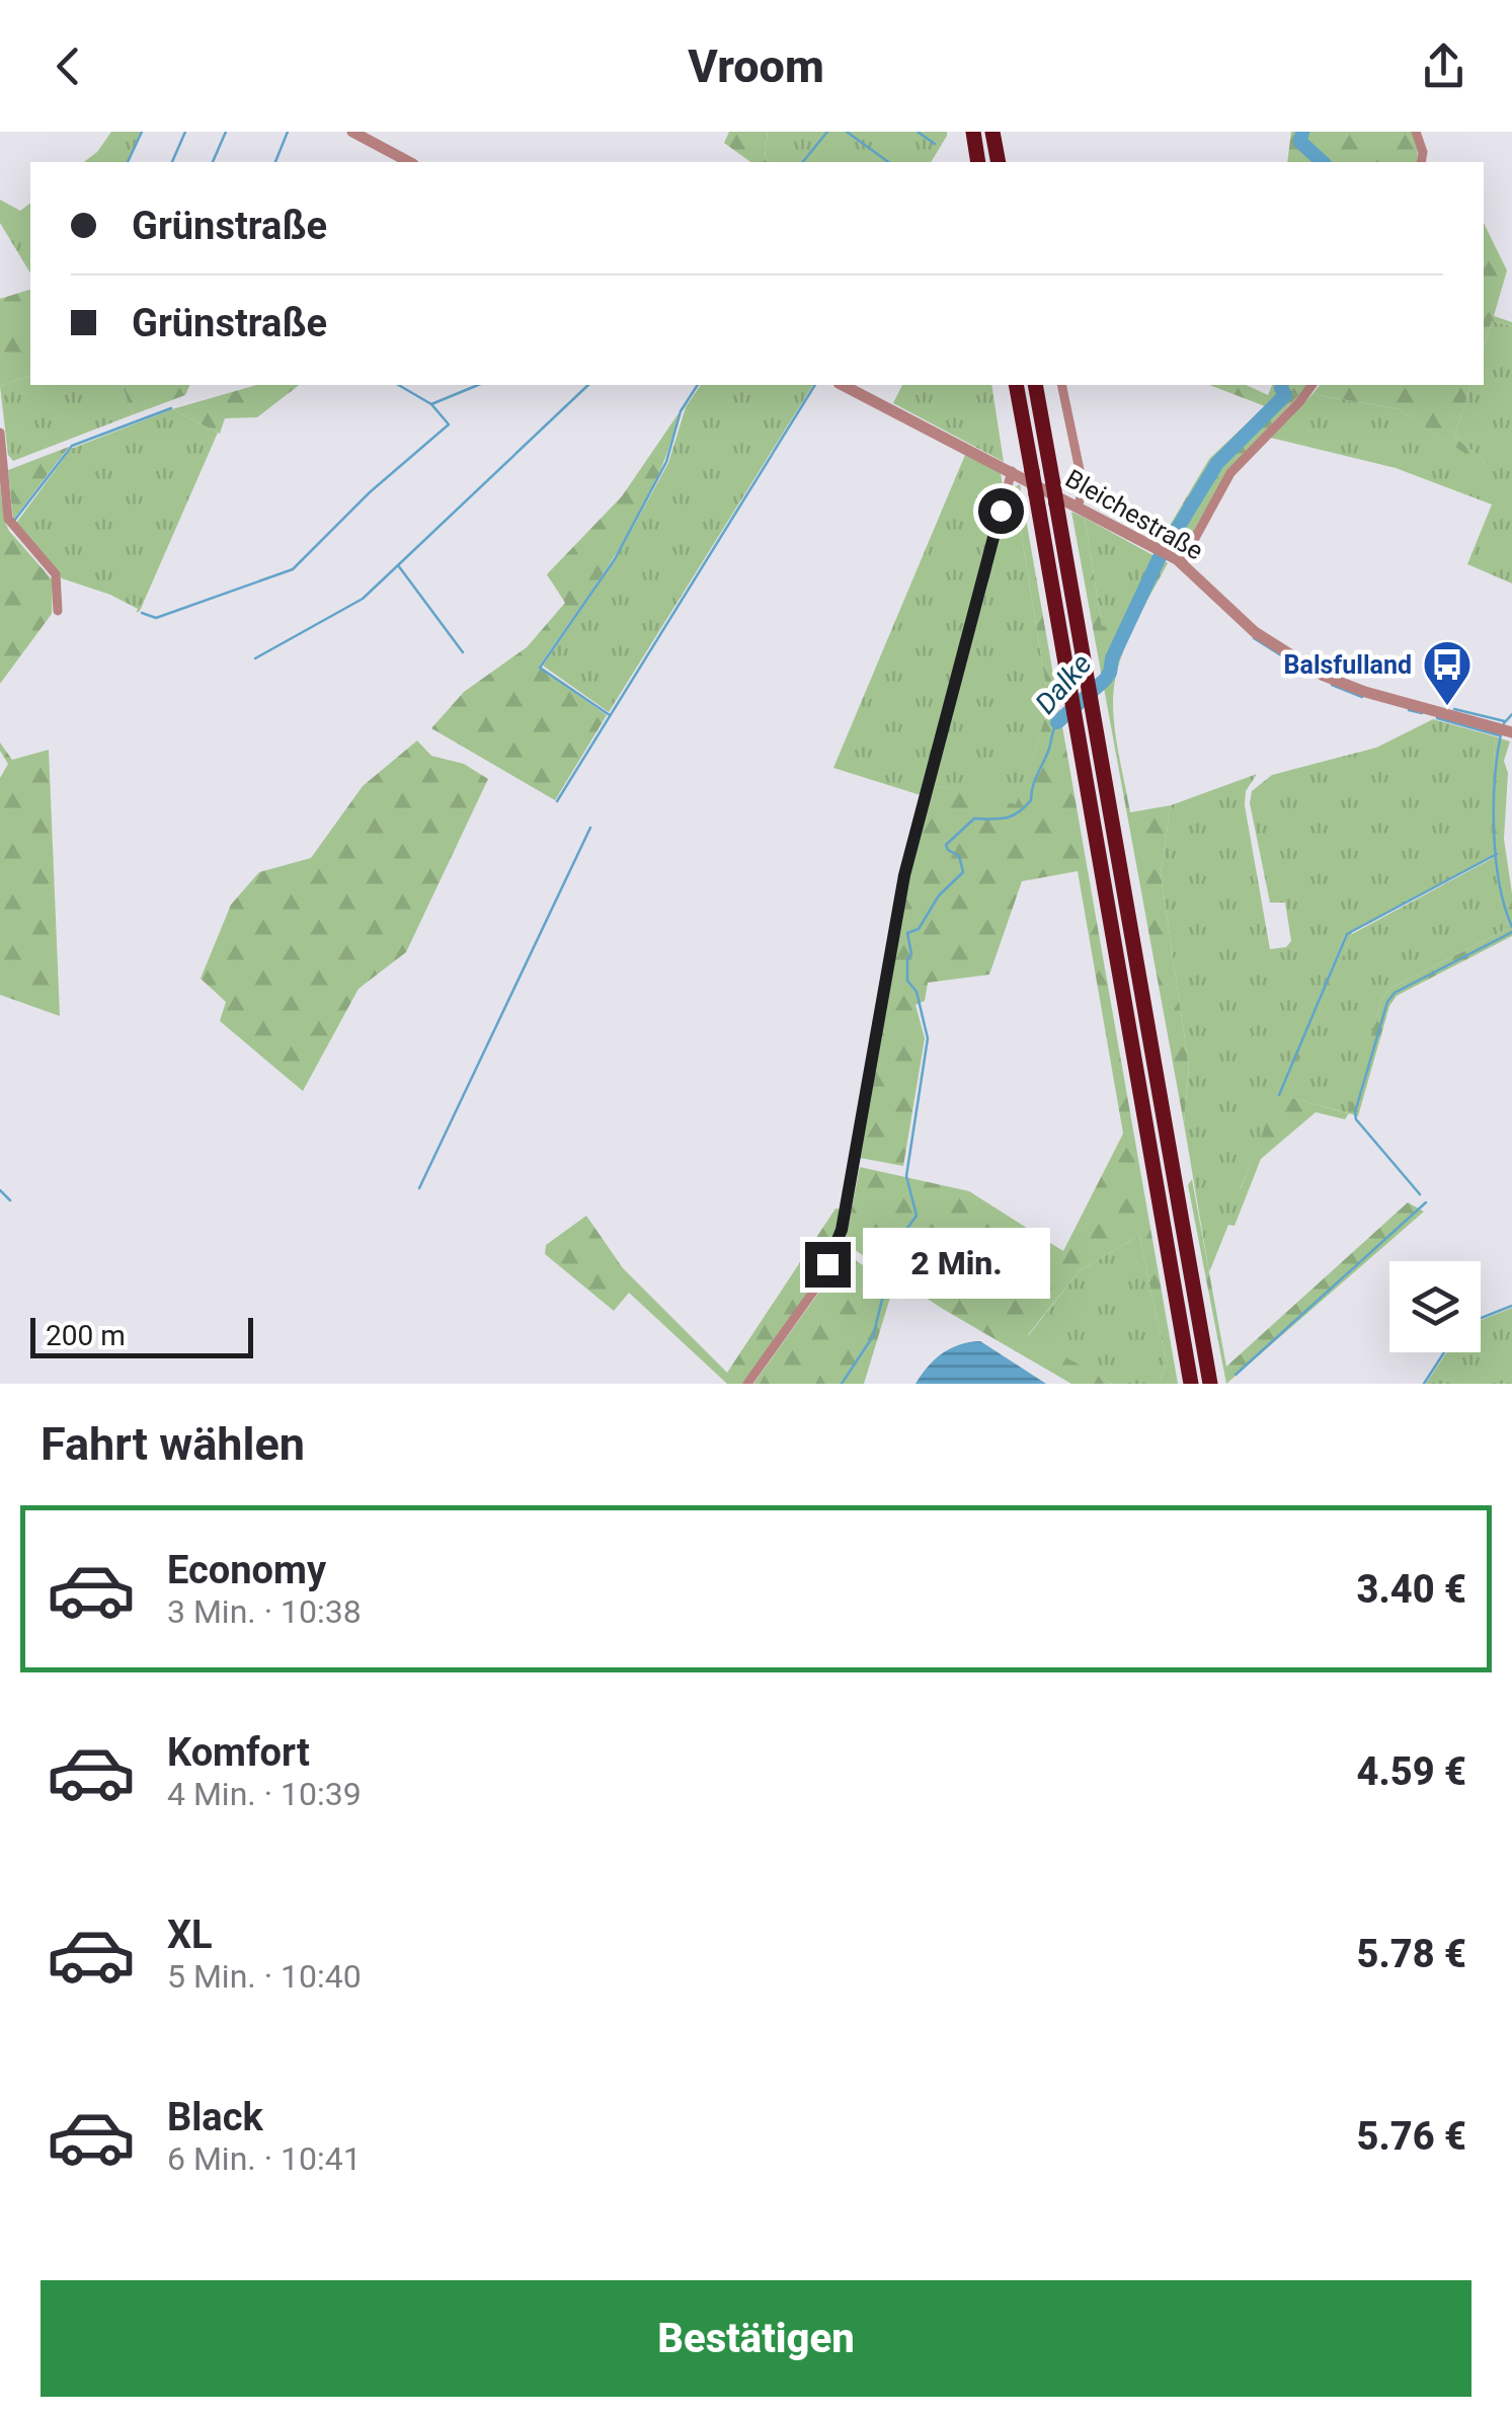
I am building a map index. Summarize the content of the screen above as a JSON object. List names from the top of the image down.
{
  "streets": {
    "street": ["Bleichestraße"]
  },
  "water": ["Dalke"],
  "places": {
    "bus stop": ["Balsfulland"]
  },
  "scale_bar": "200 m",
  "page": {
    "header": "Vroom",
    "banner": ["Grünstraße", "Grünstraße"],
    "bubble": "2 Min.",
    "scale": "200 m",
    "heading": "Fahrt wählen",
    "list": [
      {
        "name": "Economy",
        "note": "3 Min. · 10:38",
        "value": "3.40 €"
      },
      {
        "name": "Komfort",
        "note": "4 Min. · 10:39",
        "value": "4.59 €"
      },
      {
        "name": "XL",
        "note": "5 Min. · 10:40",
        "value": "5.78 €"
      },
      {
        "name": "Black",
        "note": "6 Min. · 10:41",
        "value": "5.76 €"
      }
    ],
    "buttons": "Bestätigen"
  }
}
